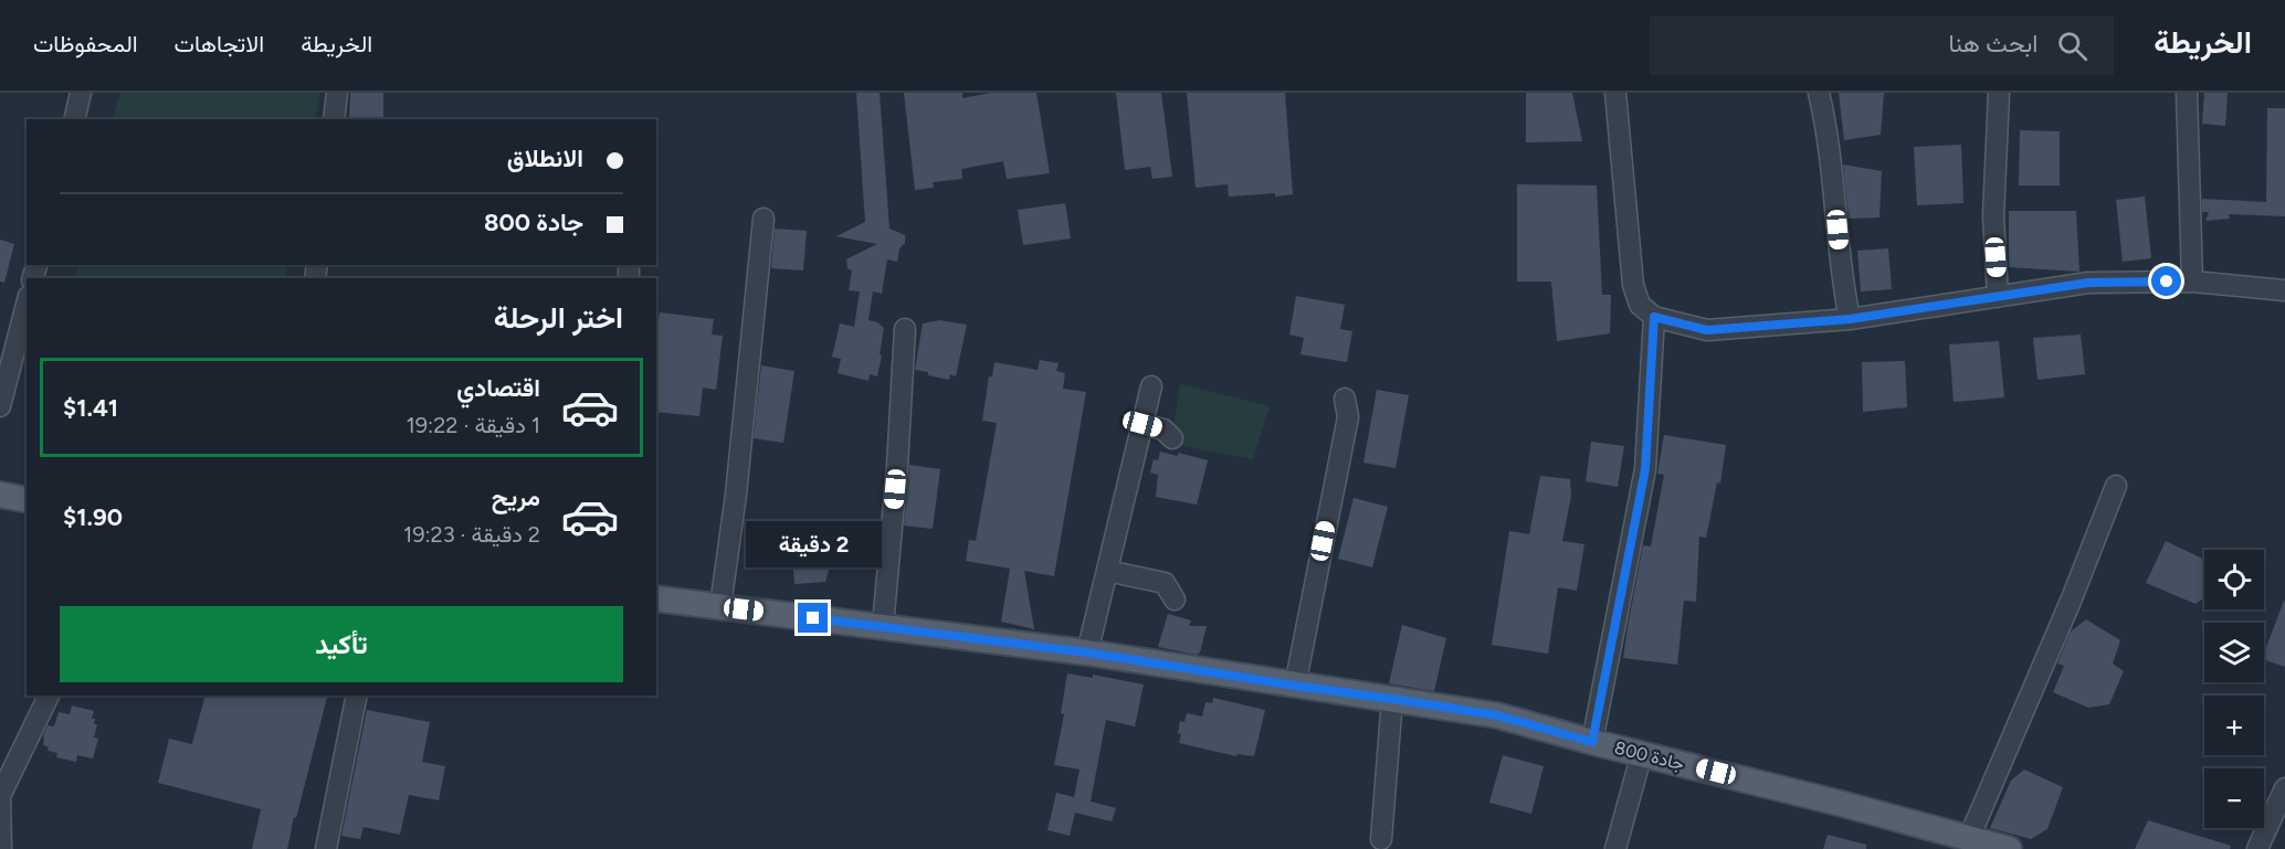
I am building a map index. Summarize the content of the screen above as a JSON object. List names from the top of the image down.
{
  "streets": {
    "main road": ["جادة 800"]
  },
  "page": {
    "header": "الخريطة",
    "search": "ابحث هنا",
    "nav": ["الخريطة", "الاتجاهات", "المحفوظات"],
    "banner": ["الانطلاق", "جادة 800"],
    "heading": "اختر الرحلة",
    "list": [
      {
        "name": "اقتصادي",
        "note": "1 دقيقة · 19:22",
        "value": "$1.41"
      },
      {
        "name": "مريح",
        "note": "2 دقيقة · 19:23",
        "value": "$1.90"
      }
    ],
    "bubble": "2 دقيقة",
    "map_buttons": ["+", "−"],
    "buttons": "تأكيد"
  }
}
